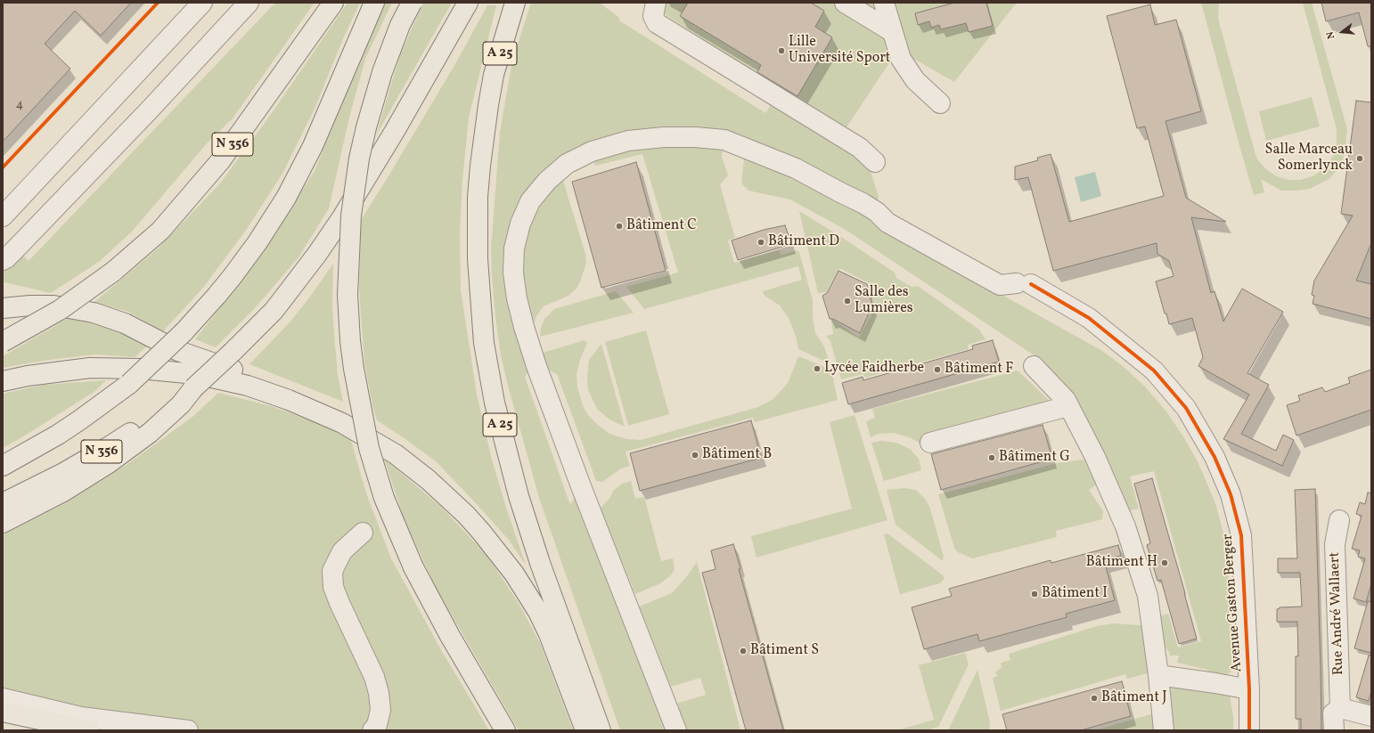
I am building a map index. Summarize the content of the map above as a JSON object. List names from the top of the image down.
{
  "streets": {
    "highway": ["A 25", "N 356"],
    "street": ["Avenue Gaston Berger", "Rue André Wallaert"]
  },
  "places": [
    "Lille Université Sport",
    "Salle Marceau Somerlynck",
    "Bâtiment C",
    "Bâtiment D",
    "Salle des Lumières",
    "Lycée Faidherbe",
    "Bâtiment F",
    "Bâtiment B",
    "Bâtiment G",
    "Bâtiment H",
    "Bâtiment I",
    "Bâtiment S",
    "Bâtiment J"
  ],
  "house_numbers": ["4"],
  "north": "left"
}
